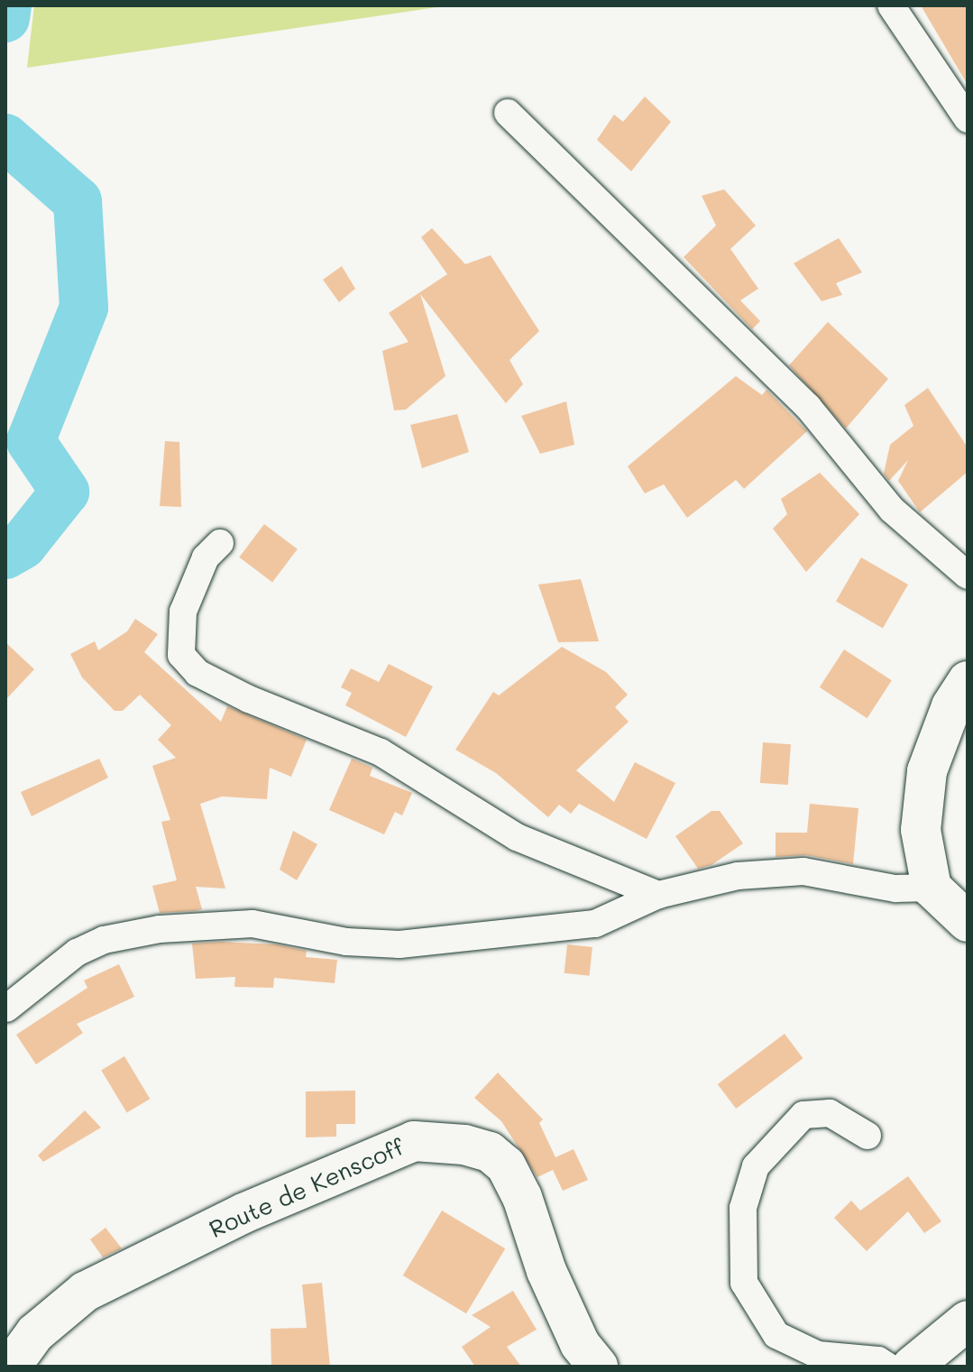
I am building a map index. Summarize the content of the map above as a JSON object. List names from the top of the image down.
{
  "streets": {
    "main road": ["Route de Kenscoff"]
  }
}
